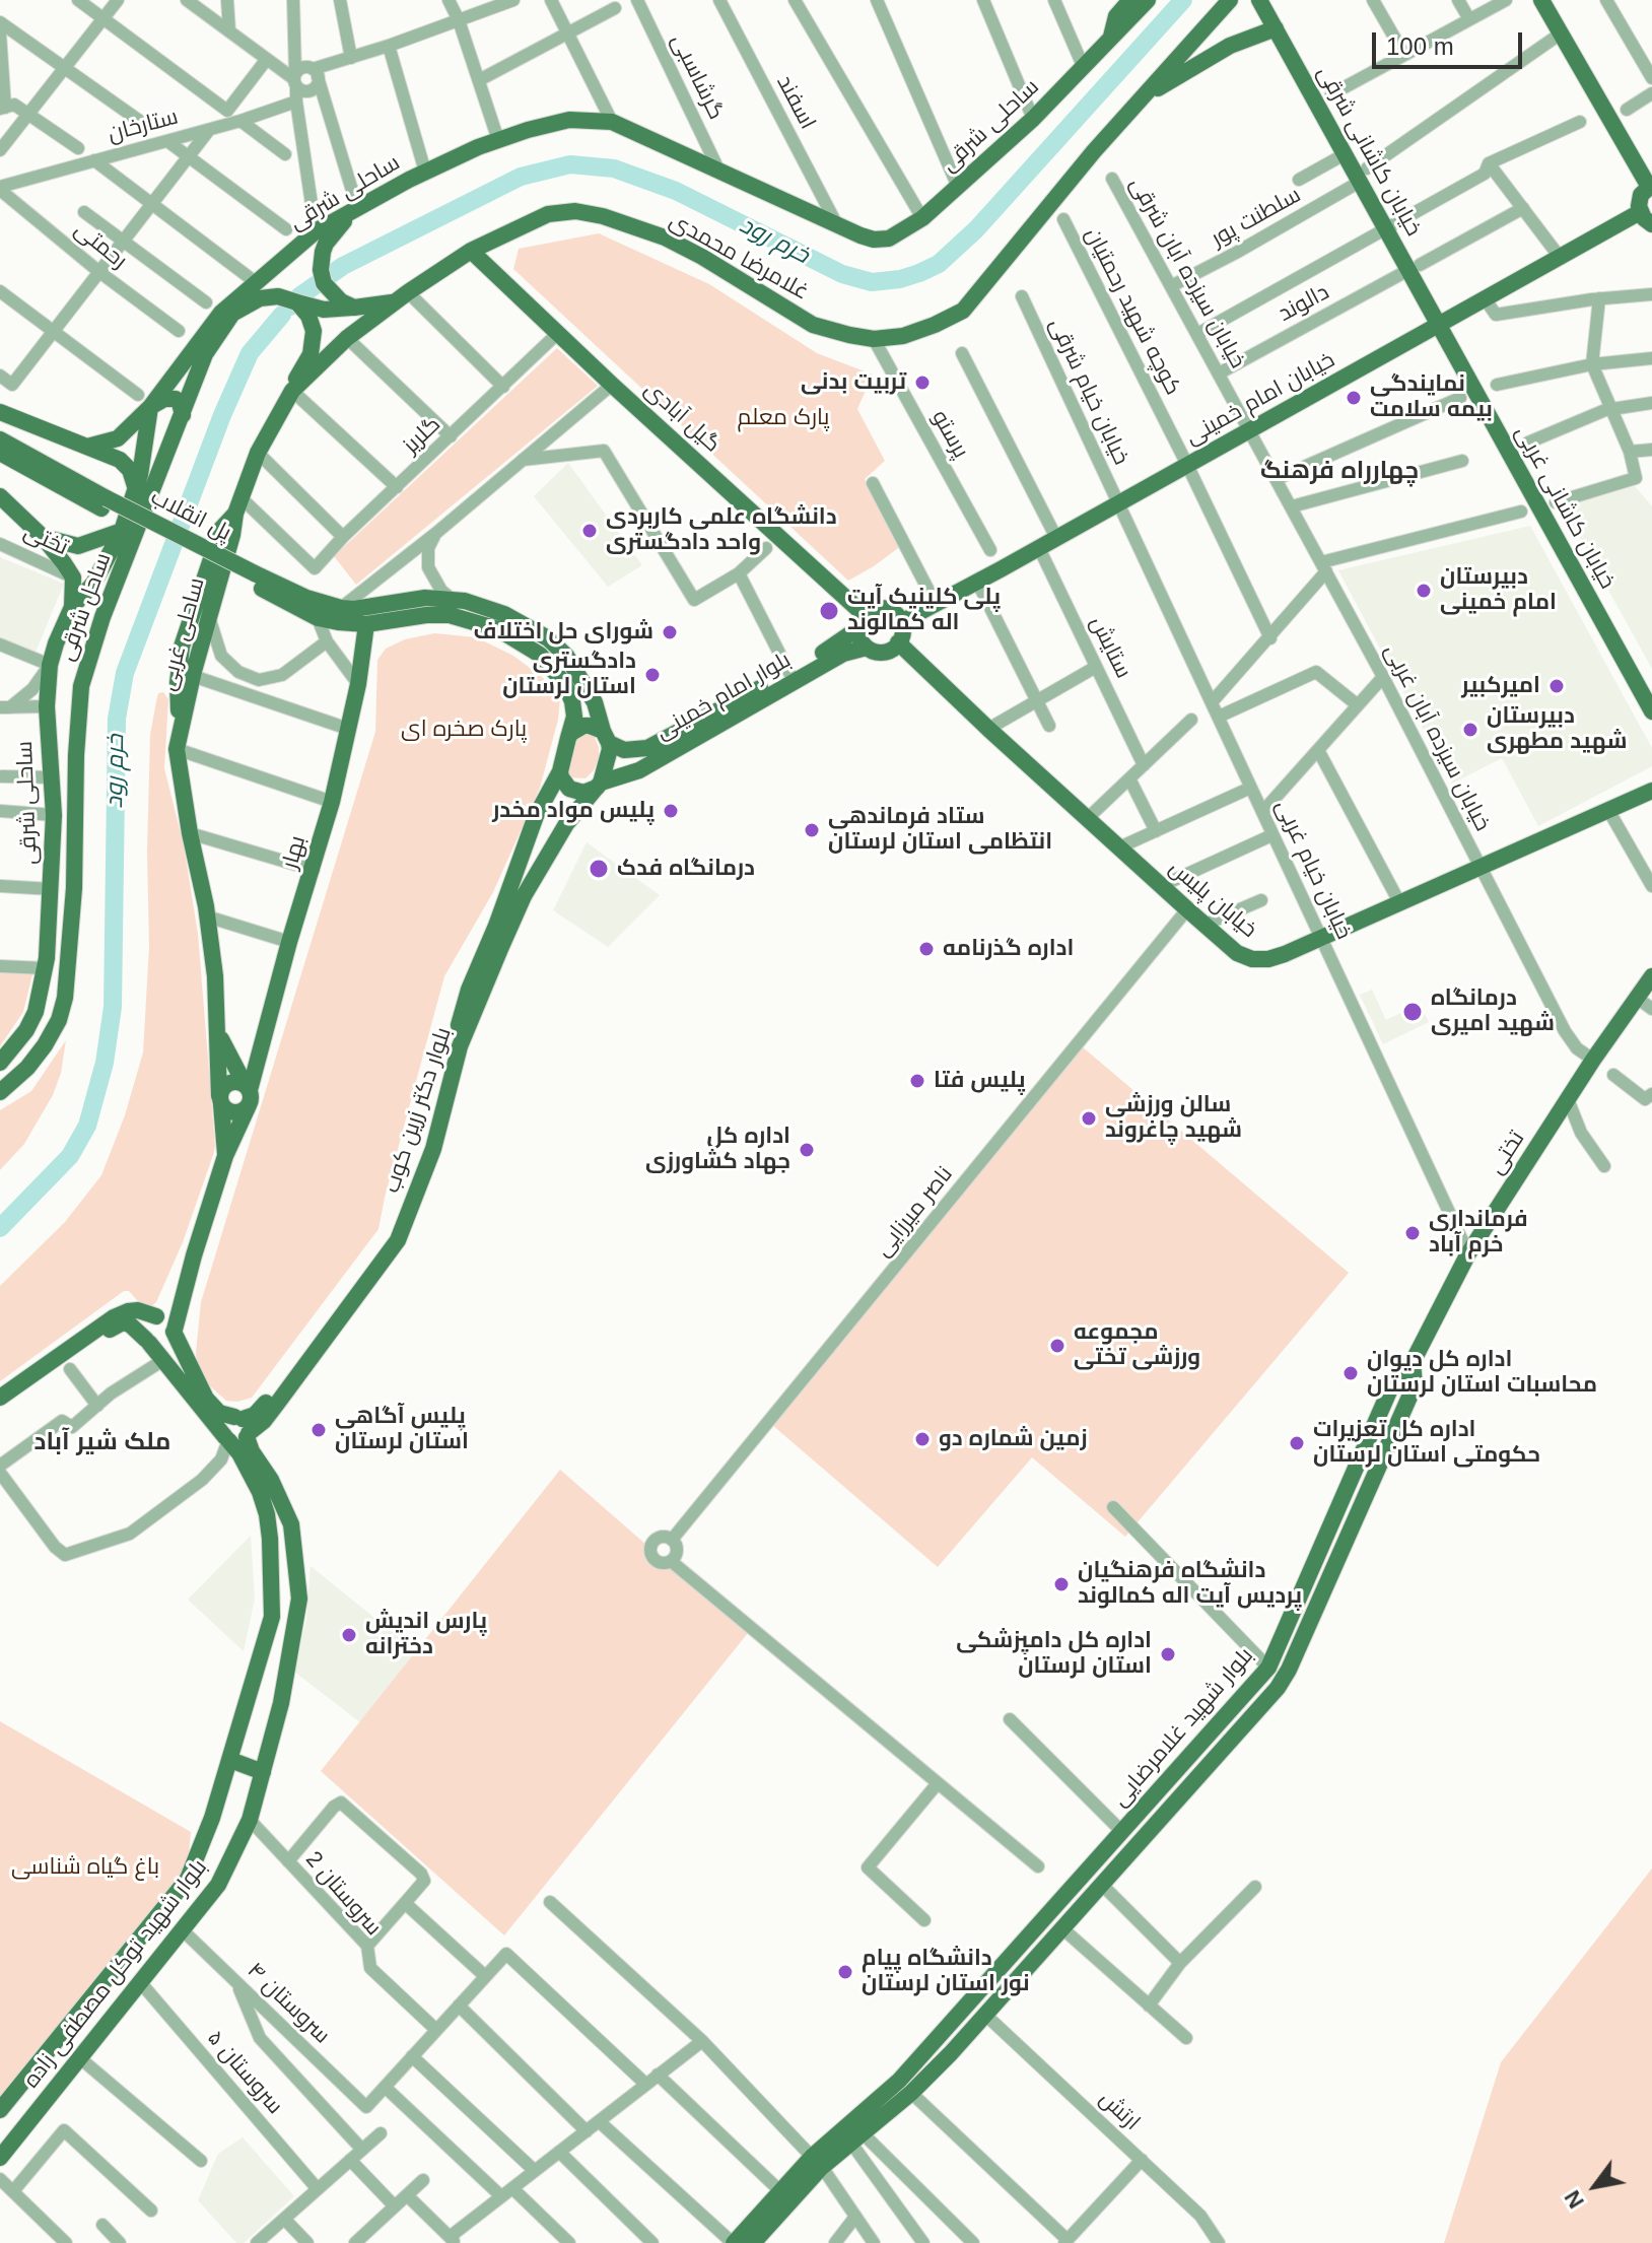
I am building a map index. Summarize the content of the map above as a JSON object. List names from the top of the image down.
{
  "streets": {
    "main road": [
      "ساحلی شرقی",
      "خیابان کاشانی شرقی",
      "غلامرضا محمدی",
      "خیابان امام خمینی",
      "گیل آبادی",
      "خیابان کاشانی غربی",
      "پل انقلاب",
      "تختی",
      "ساحل شرقی",
      "ساحلی غربی",
      "بلوار امام خمینی",
      "بهار",
      "خیابان پلیس",
      "بلوار دکتر زرین کوب",
      "بلوار شهید غلامرضایی",
      "بلوار شهید توکل مصطفی زاده"
    ],
    "street": [
      "گرشاسبی",
      "اسفند",
      "ستارخان",
      "سلطنت پور",
      "رحمتی",
      "خیابان سیزده آبان شرقی",
      "دالوند",
      "کوچه شهید رحمتیان",
      "خیابان خیام شرقی",
      "پرستو",
      "گلریز",
      "ستایش",
      "خیابان سیزده آبان غربی",
      "خیابان خیام غربی",
      "ناصر میرزایی",
      "سروستان 2",
      "سروستان ۴",
      "سروستان ۵",
      "ارتش"
    ]
  },
  "crossings": [
    ["گرشاسبی", "ساحلی شرقی"],
    ["اسفند", "ساحلی شرقی"],
    ["ستارخان", "رحمتی"],
    ["ساحلی شرقی", "ساحل شرقی"],
    ["خیابان کاشانی شرقی", "سلطنت پور"],
    ["خیابان کاشانی شرقی", "دالوند"],
    ["خیابان کاشانی شرقی", "خیابان امام خمینی"],
    ["خیابان کاشانی شرقی", "خیابان کاشانی غربی"],
    ["سلطنت پور", "خیابان سیزده آبان شرقی"],
    ["غلامرضا محمدی", "گیل آبادی"],
    ["غلامرضا محمدی", "پرستو"],
    ["غلامرضا محمدی", "ساحلی غربی"],
    ["خیابان سیزده آبان شرقی", "دالوند"],
    ["خیابان سیزده آبان شرقی", "خیابان امام خمینی"],
    ["خیابان سیزده آبان شرقی", "خیابان سیزده آبان غربی"],
    ["کوچه شهید رحمتیان", "خیابان امام خمینی"],
    ["خیابان خیام شرقی", "خیابان امام خمینی"],
    ["خیابان خیام شرقی", "خیابان خیام غربی"],
    ["خیابان امام خمینی", "گیل آبادی"],
    ["خیابان امام خمینی", "خیابان کاشانی غربی"],
    ["خیابان امام خمینی", "ستایش"],
    ["خیابان امام خمینی", "بلوار امام خمینی"],
    ["خیابان امام خمینی", "خیابان سیزده آبان غربی"],
    ["خیابان امام خمینی", "خیابان خیام غربی"],
    ["خیابان امام خمینی", "خیابان پلیس"],
    ["گیل آبادی", "گلریز"],
    ["گیل آبادی", "بلوار امام خمینی"],
    ["گیل آبادی", "خیابان پلیس"],
    ["گلریز", "ساحلی غربی"],
    ["تختی", "خیابان سیزده آبان غربی"],
    ["تختی", "خیابان خیام غربی"],
    ["تختی", "بلوار شهید غلامرضایی"],
    ["ساحلی غربی", "بهار"],
    ["بلوار امام خمینی", "خیابان پلیس"],
    ["بلوار امام خمینی", "بلوار دکتر زرین کوب"],
    ["خیابان سیزده آبان غربی", "خیابان پلیس"],
    ["خیابان خیام غربی", "خیابان پلیس"],
    ["خیابان پلیس", "ناصر میرزایی"],
    ["بلوار دکتر زرین کوب", "بلوار شهید توکل مصطفی زاده"],
    ["بلوار شهید غلامرضایی", "ارتش"],
    ["سروستان 2", "بلوار شهید توکل مصطفی زاده"],
    ["بلوار شهید توکل مصطفی زاده", "سروستان ۴"],
    ["بلوار شهید توکل مصطفی زاده", "سروستان ۵"]
  ],
  "districts": ["چهارراه فرهنگ", "ملک شیر آباد"],
  "water": ["خرم رود"],
  "parks": ["پارک معلم", "پارک صخره ای", "باغ گیاه شناسی"],
  "places": [
    "تربیت بدنی",
    "نمایندگی بیمه سلامت",
    "دانشگاه علمی کاربردی واحد دادگستری",
    "دبیرستان امام خمینی",
    "پلی کلینیک آیت اله کمالوند",
    "شورای حل اختلاف",
    "دادگستری استان لرستان",
    "امیرکبیر",
    "دبیرستان شهید مطهری",
    "پلیس مواد مخدر",
    "ستاد فرماندهی انتظامی استان لرستان",
    "درمانگاه فدک",
    "اداره گذرنامه",
    "درمانگاه شهید امیری",
    "پلیس فتا",
    "سالن ورزشی شهید چاغروند",
    "اداره کل جهاد کشاورزی",
    "فرمانداری خرم آباد",
    "مجموعه ورزشی تختی",
    "اداره کل دیوان محاسبات استان لرستان",
    "پلیس آگاهی استان لرستان",
    "زمین شماره دو",
    "اداره کل تعزیرات حکومتی استان لرستان",
    "دانشگاه فرهنگیان پردیس آیت اله کمالوند",
    "پارس اندیش دخترانه",
    "اداره کل دامپزشکی استان لرستان",
    "دانشگاه پیام نور استان لرستان"
  ],
  "scale_bar": "100 m",
  "north": "bottom left"
}
